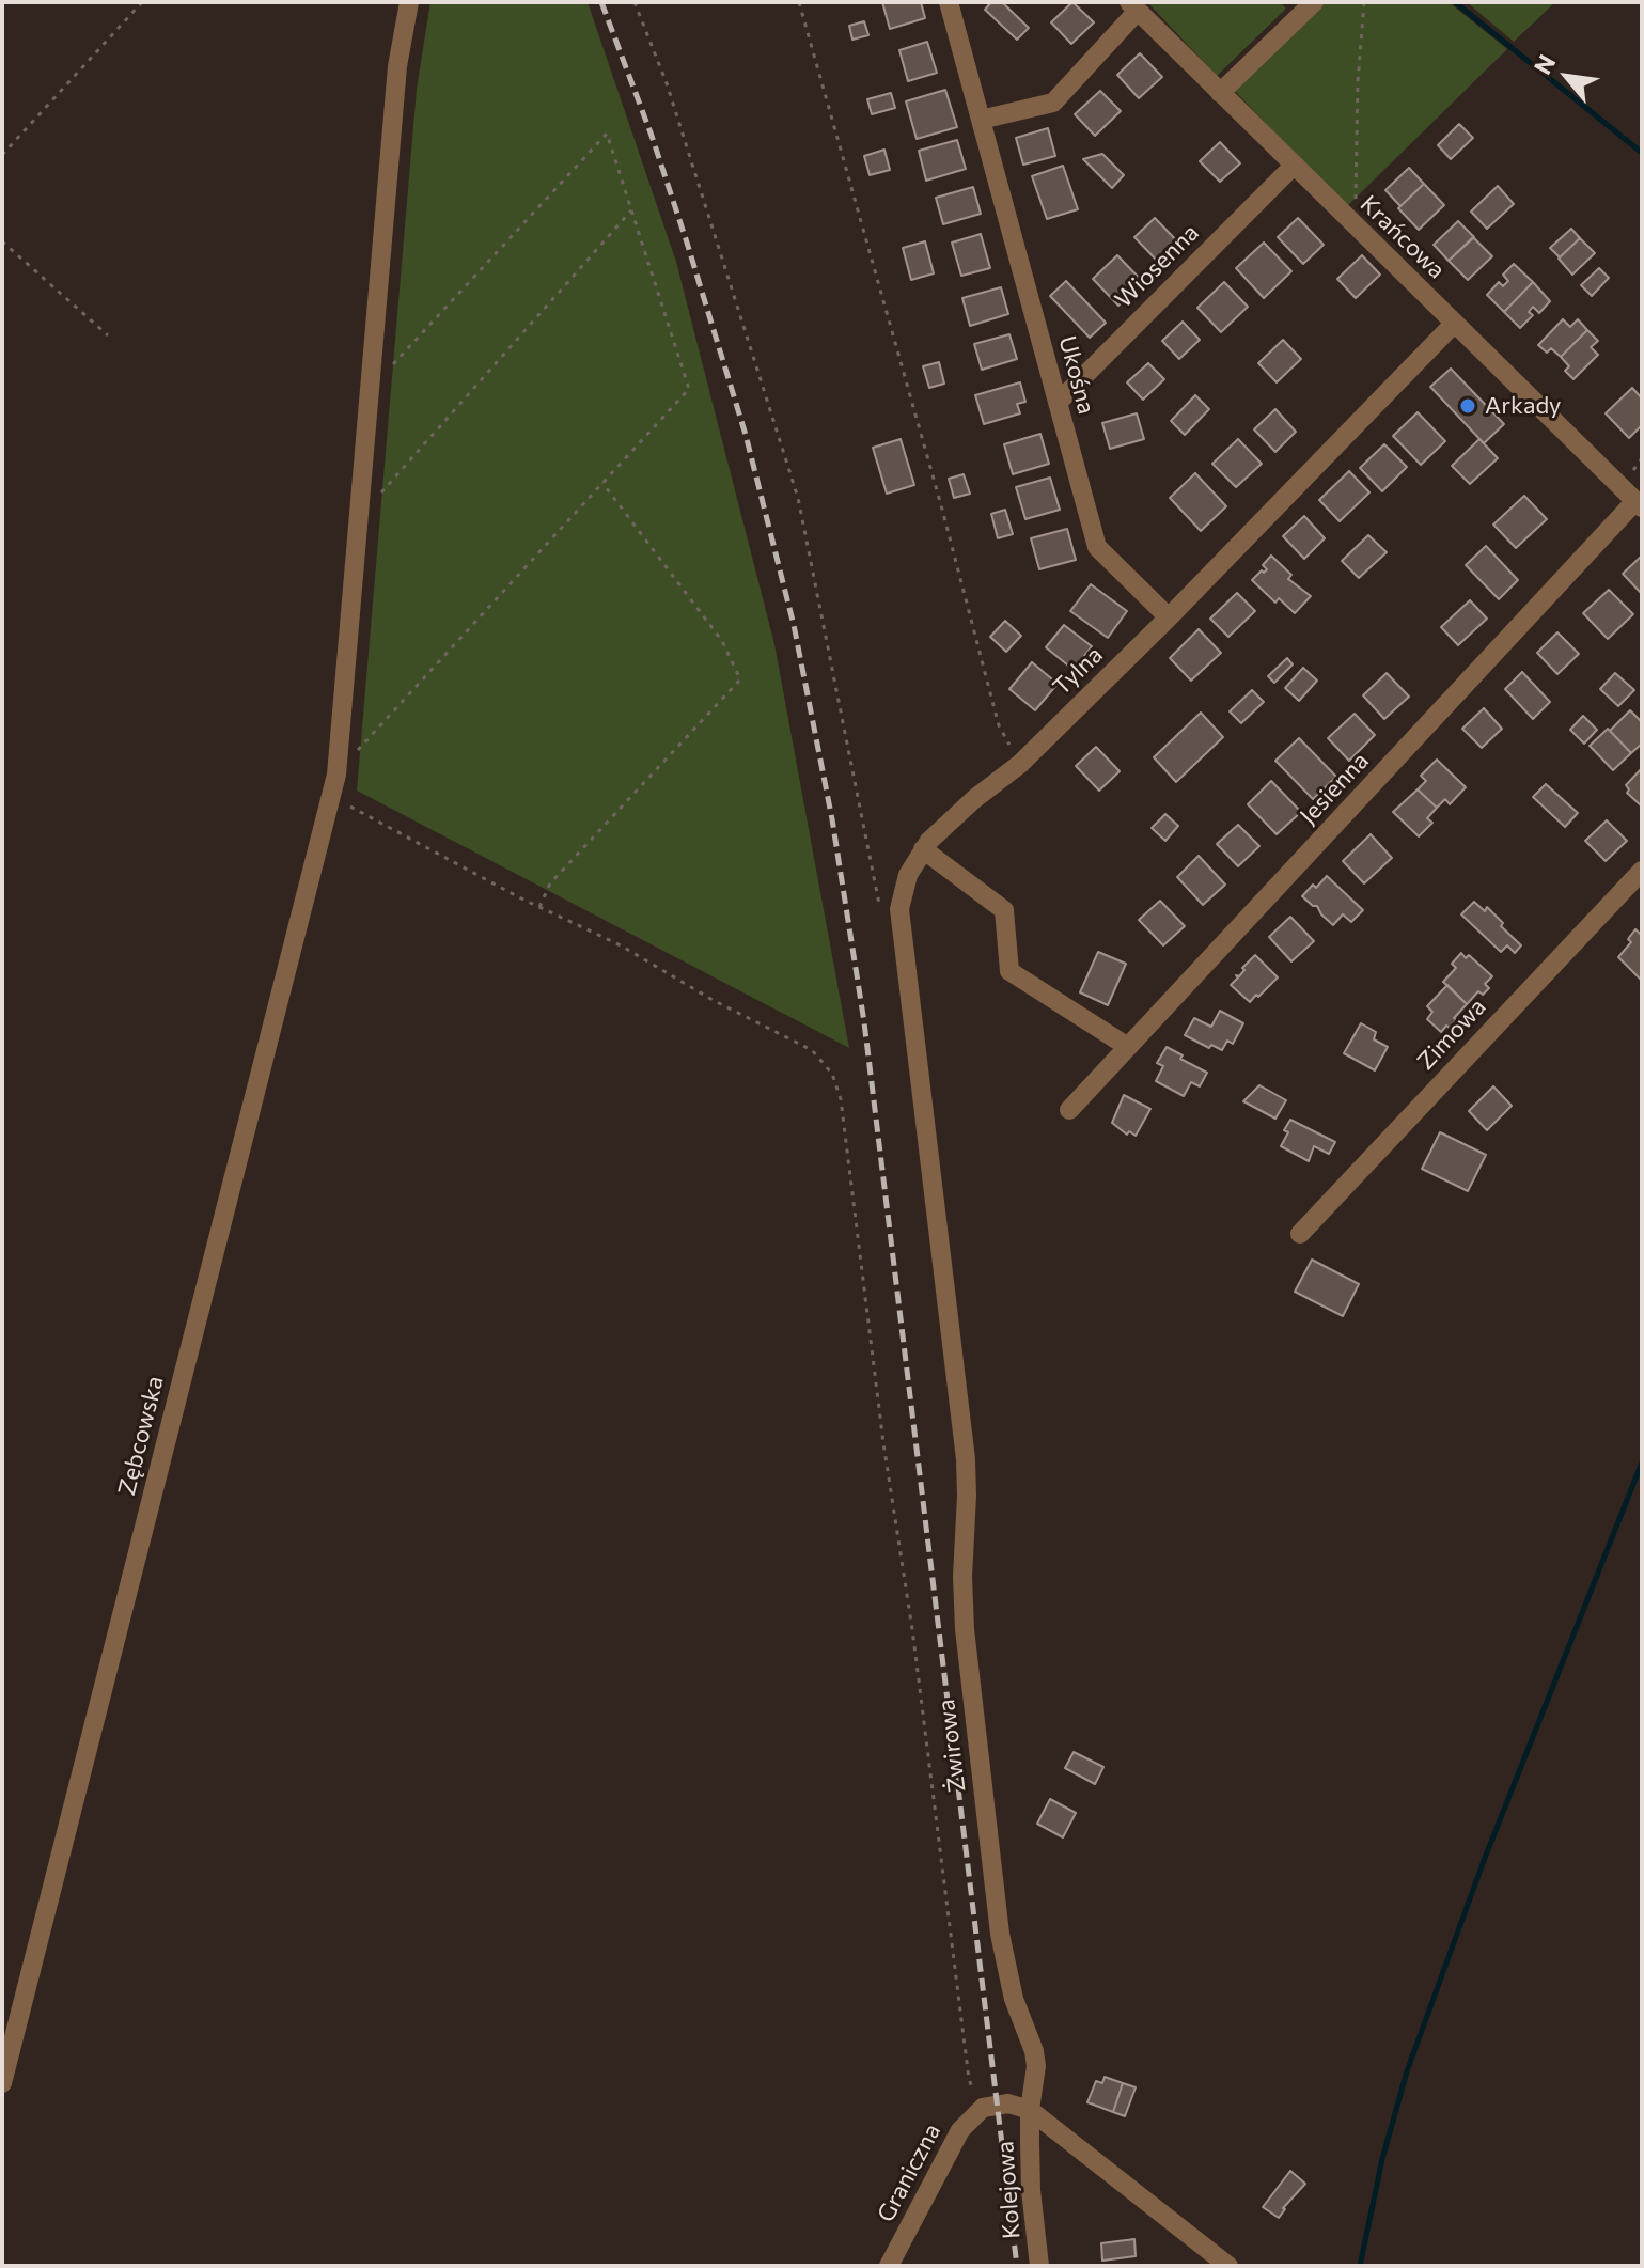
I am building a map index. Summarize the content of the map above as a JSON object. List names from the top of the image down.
{
  "streets": {
    "street": [
      "Krańcowa",
      "Wiosenna",
      "Ukośna",
      "Tylna",
      "Jesienna",
      "Zimowa",
      "Zębcowska",
      "Żwirowa",
      "Graniczna",
      "Kolejowa"
    ]
  },
  "crossings": [
    ["Krańcowa", "Wiosenna"],
    ["Krańcowa", "Tylna"],
    ["Krańcowa", "Jesienna"],
    ["Wiosenna", "Ukośna"],
    ["Ukośna", "Tylna"],
    ["Tylna", "Żwirowa"],
    ["Żwirowa", "Kolejowa"]
  ],
  "places": ["Arkady"],
  "north": "top left"
}
